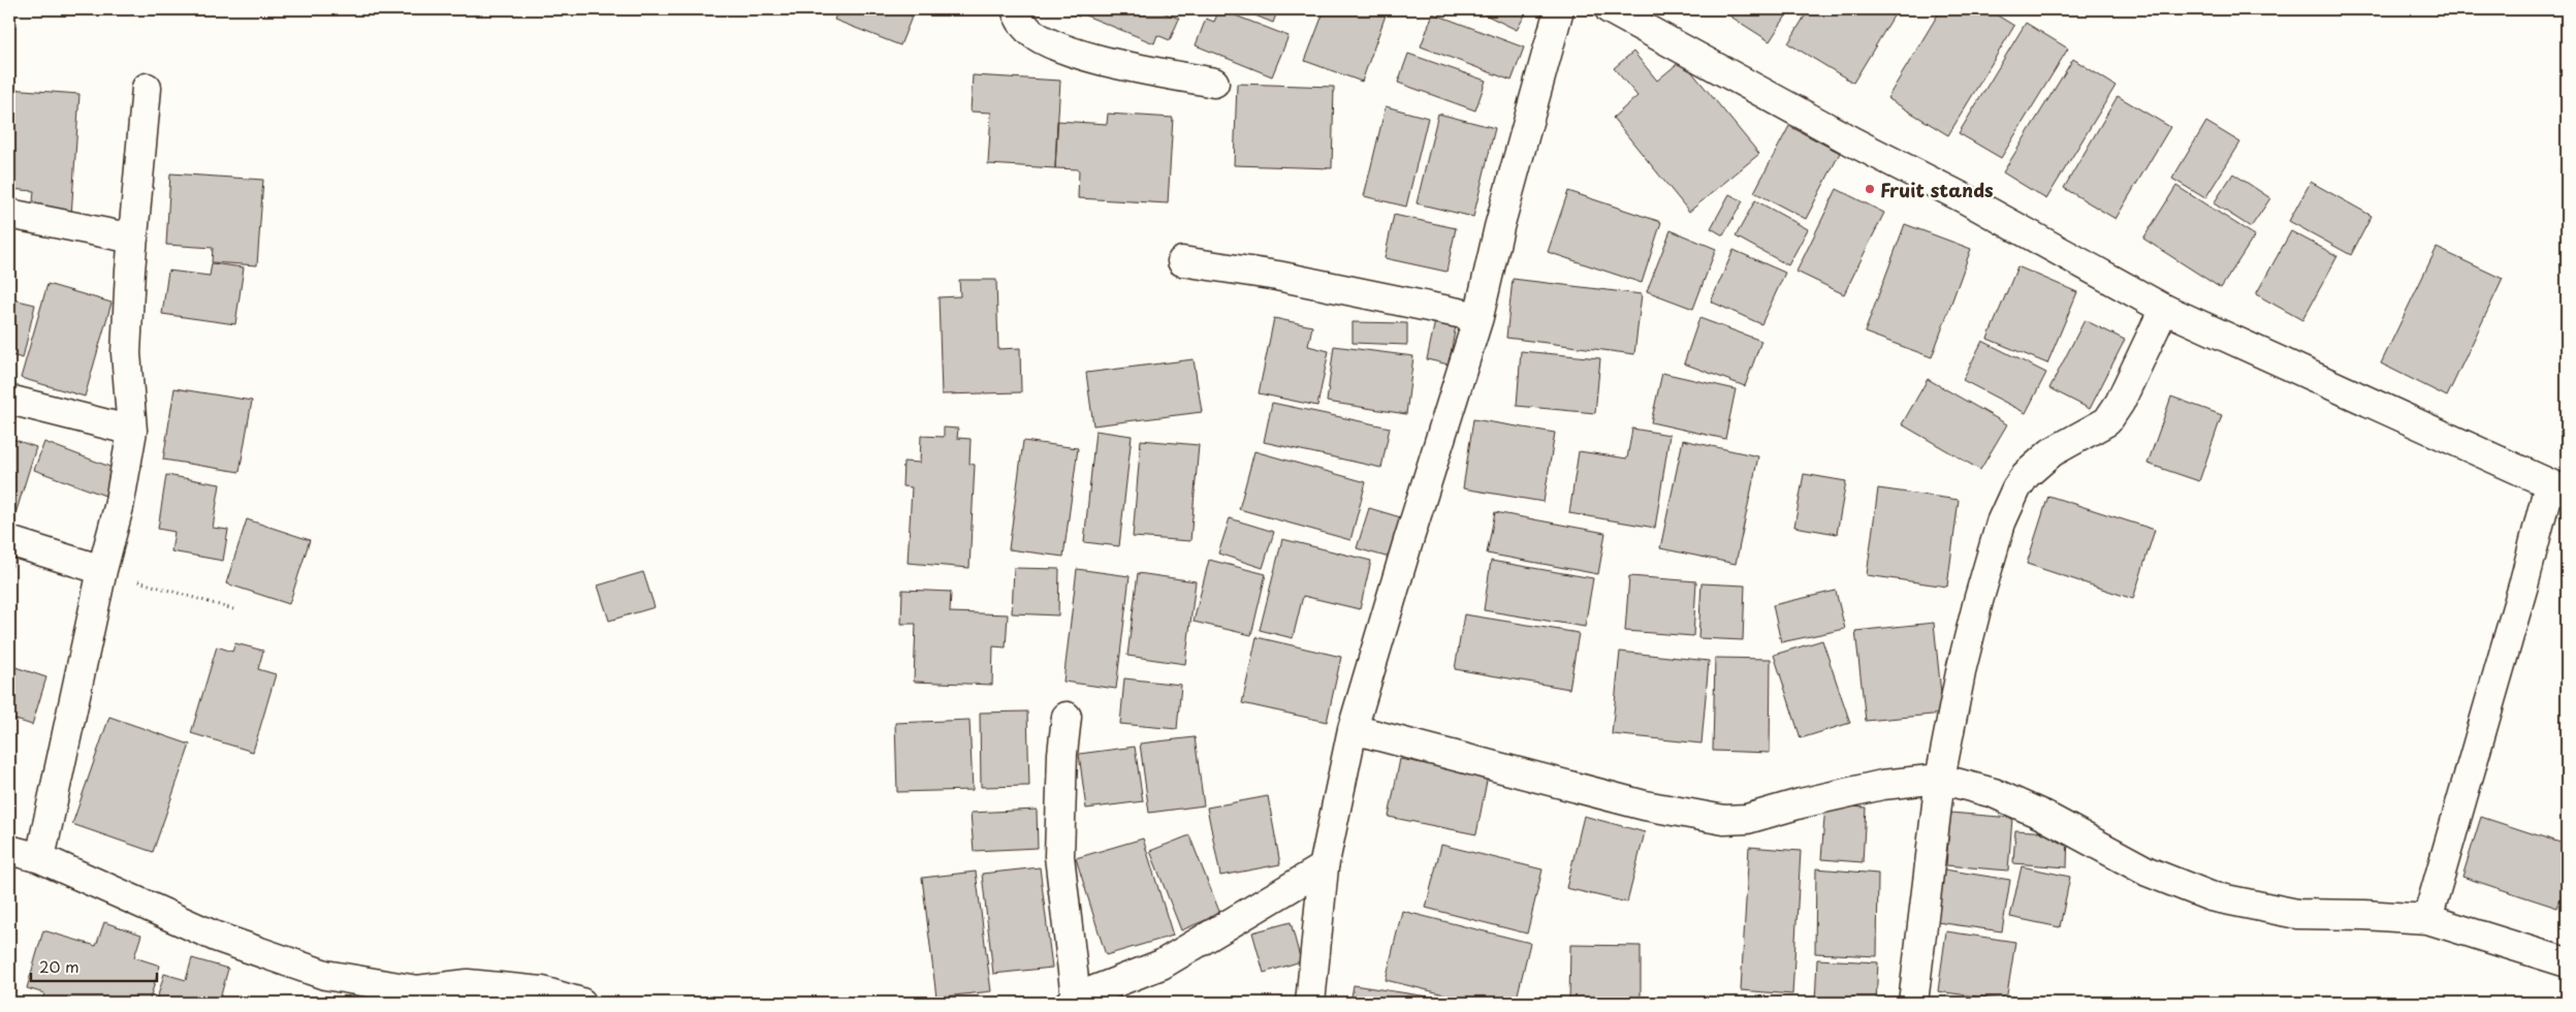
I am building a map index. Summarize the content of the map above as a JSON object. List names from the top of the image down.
{
  "places": ["Fruit stands"],
  "scale_bar": "20 m"
}
